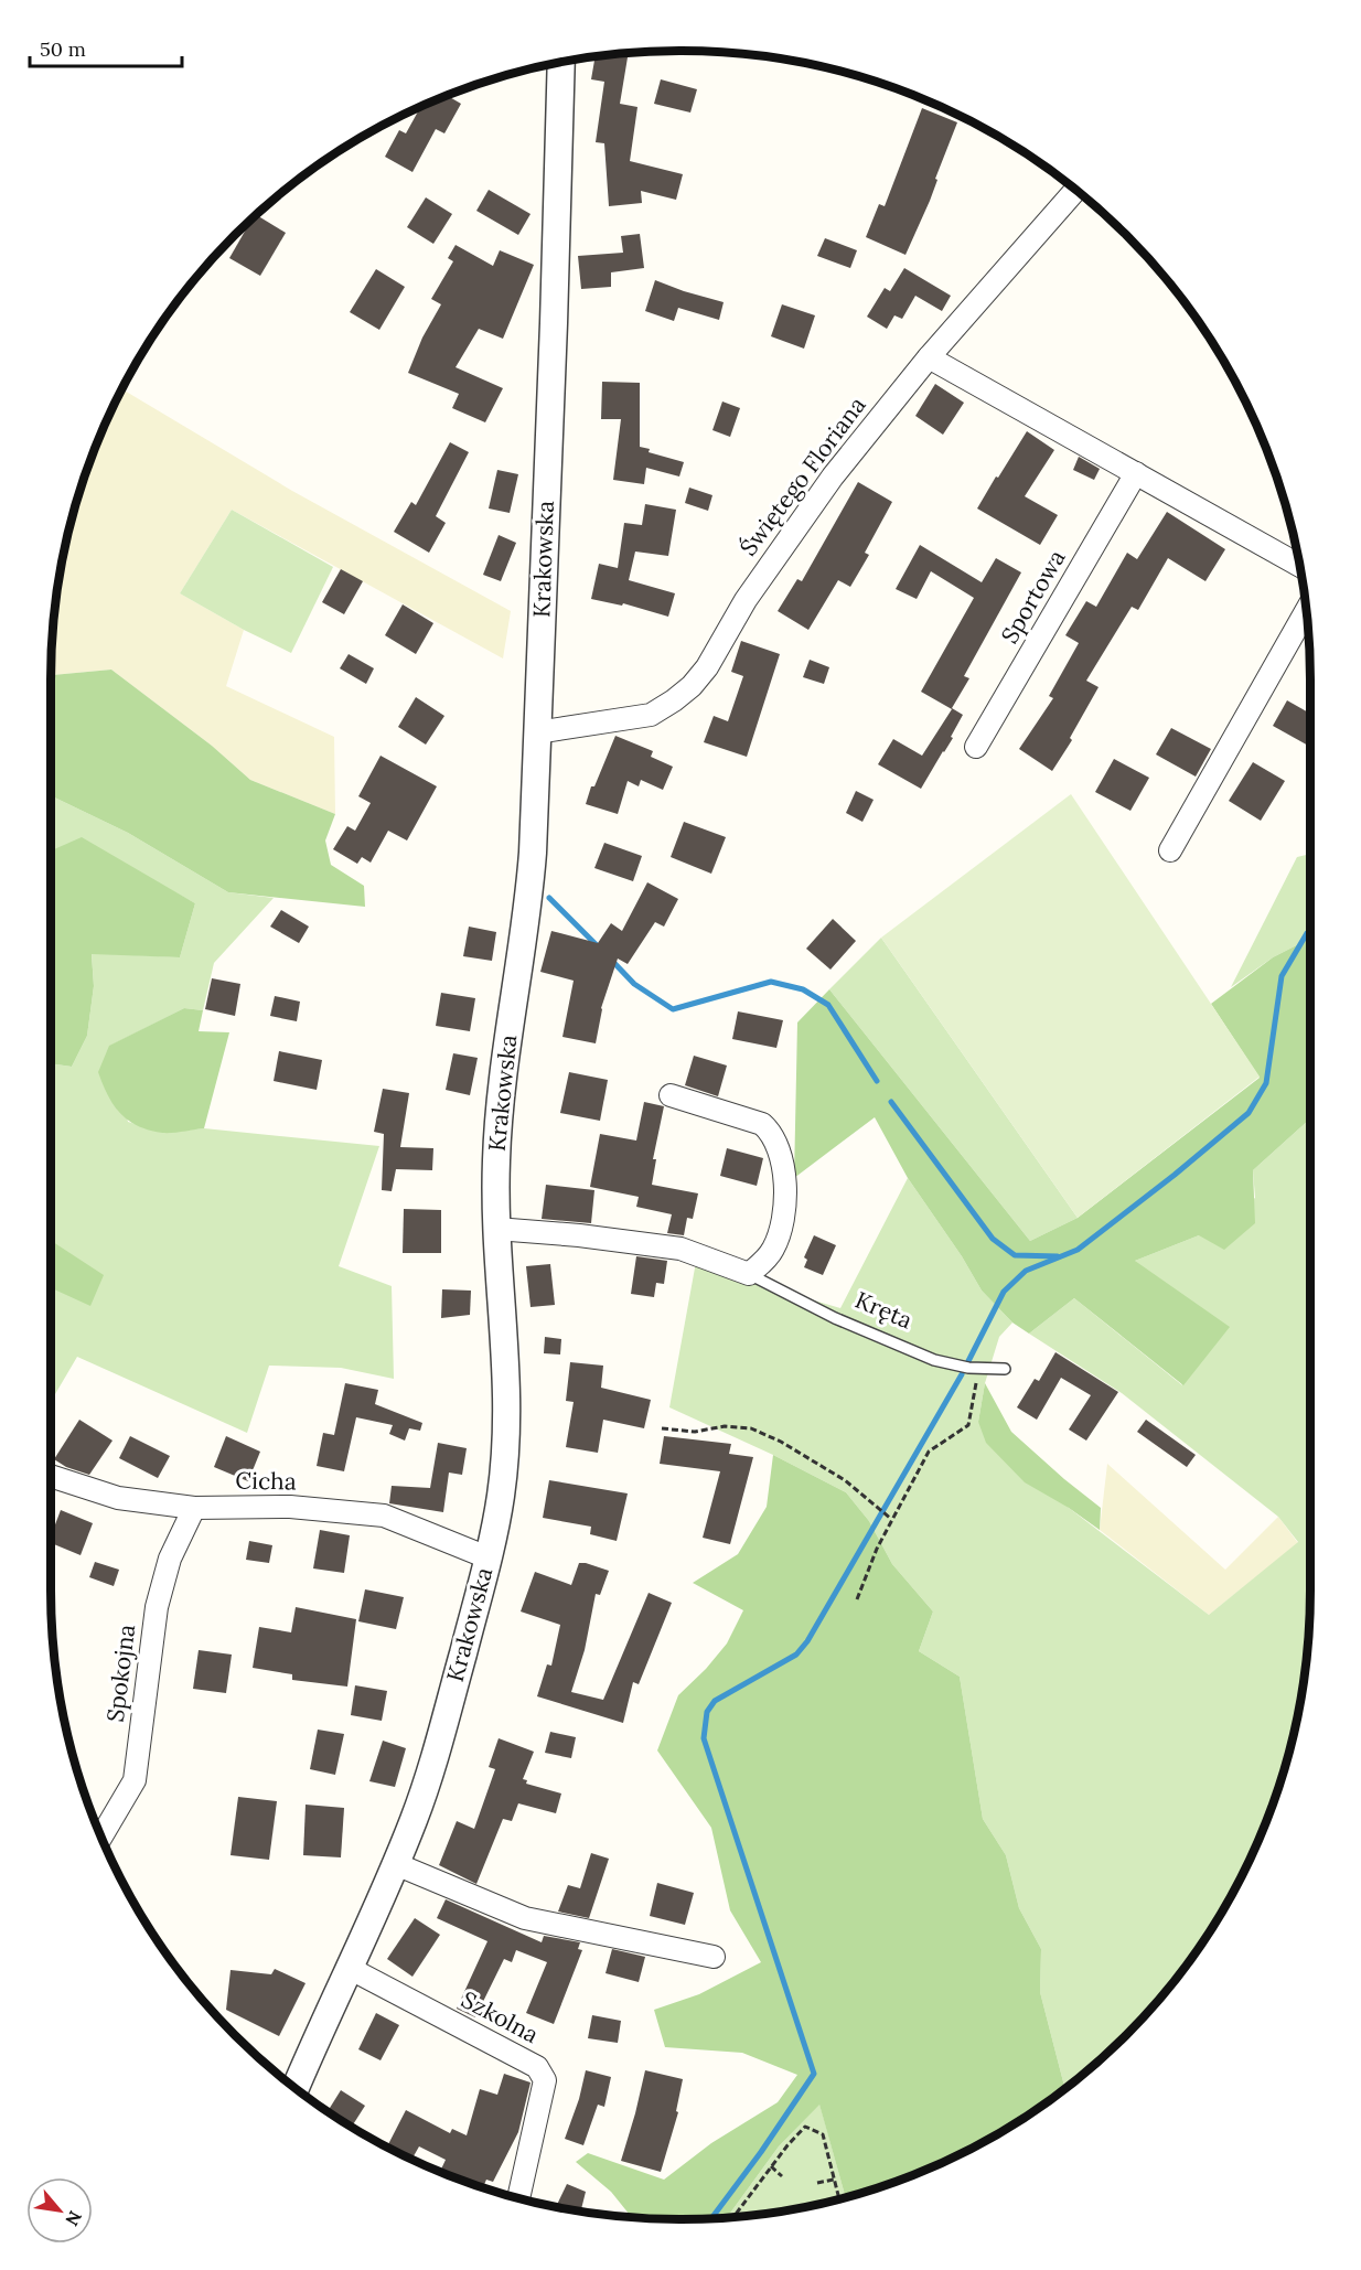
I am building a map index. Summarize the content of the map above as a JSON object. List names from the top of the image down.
{
  "streets": {
    "street": [
      "Świętego Floriana",
      "Krakowska",
      "Sportowa",
      "Kręta",
      "Cicha",
      "Spokojna",
      "Szkolna"
    ]
  },
  "crossings": [
    ["Świętego Floriana", "Krakowska"],
    ["Krakowska", "Kręta"],
    ["Krakowska", "Cicha"],
    ["Krakowska", "Szkolna"],
    ["Cicha", "Spokojna"]
  ],
  "scale_bar": "50 m",
  "north": "bottom right"
}
